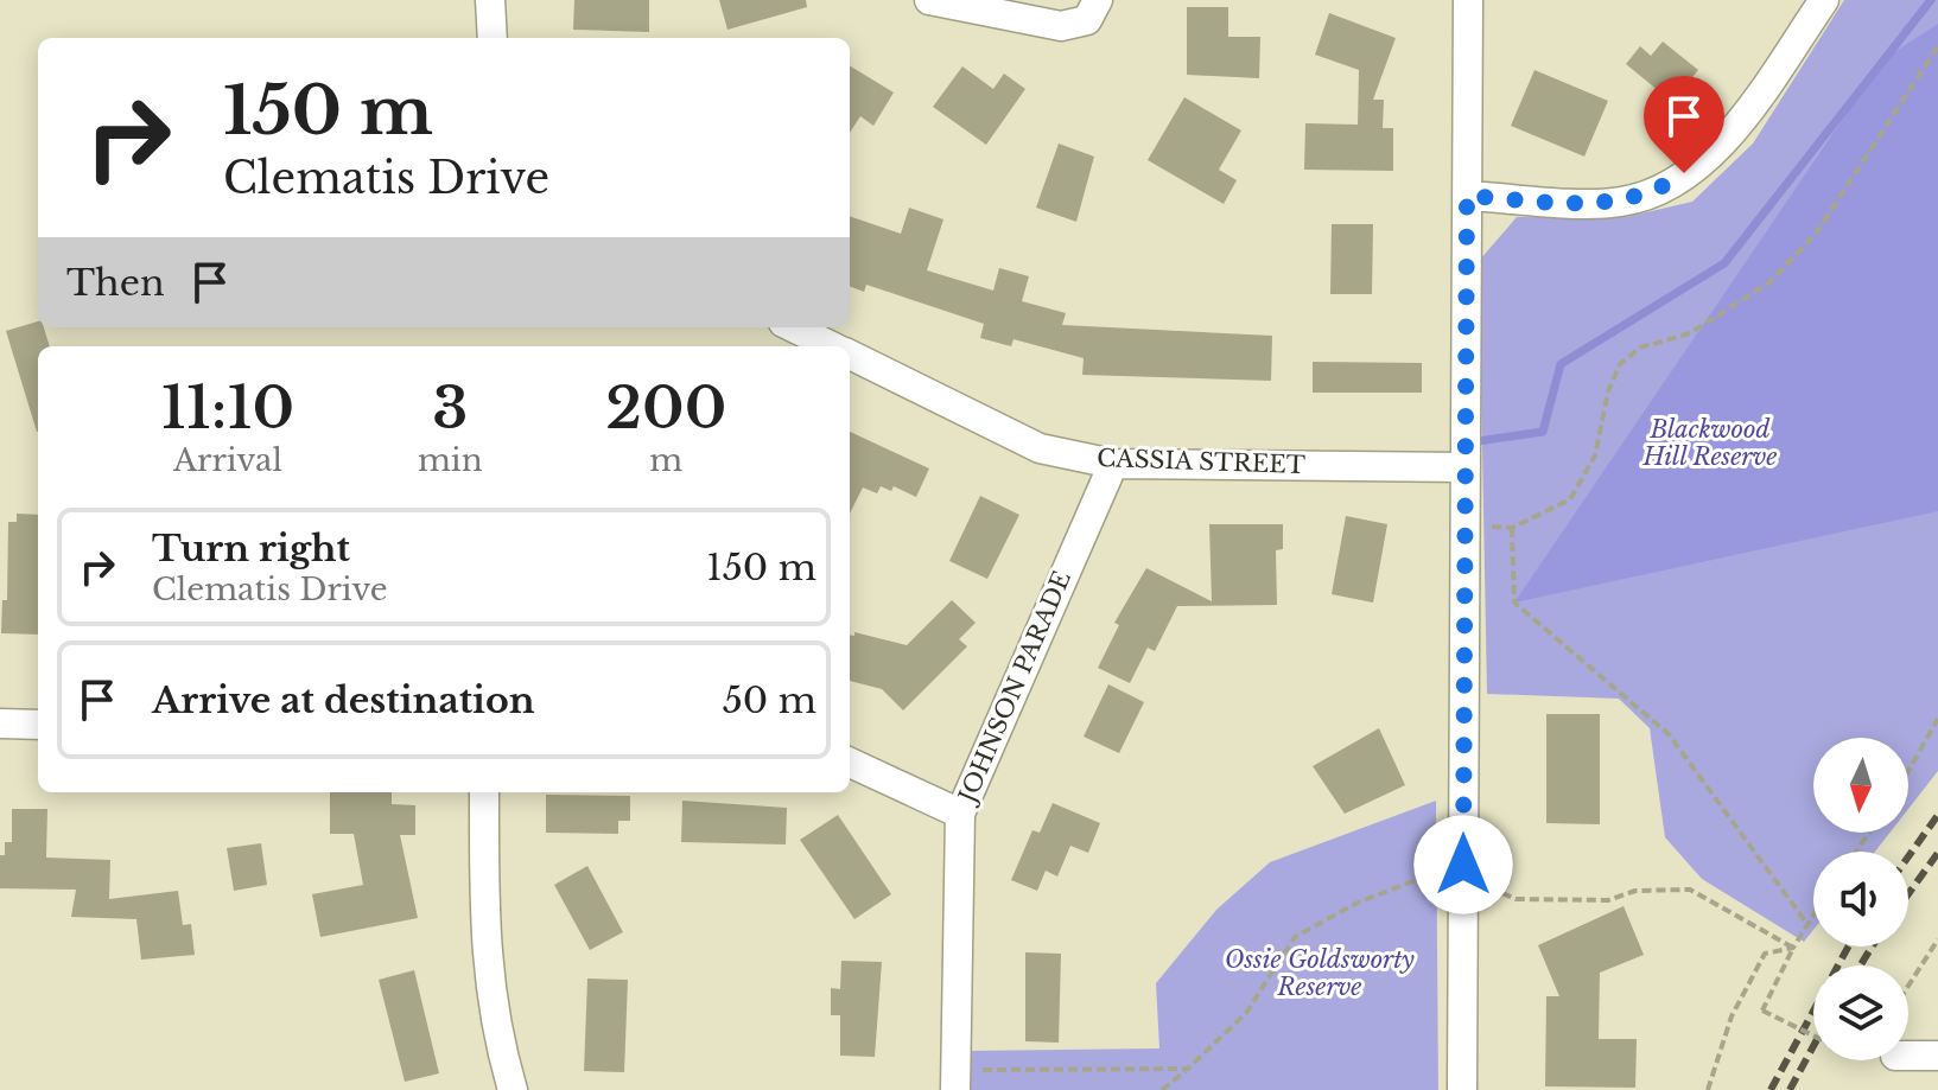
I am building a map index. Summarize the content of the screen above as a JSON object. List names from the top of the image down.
{
  "streets": {
    "street": ["CASSIA STREET", "JOHNSON PARADE"]
  },
  "crossings": [
    ["CASSIA STREET", "JOHNSON PARADE"]
  ],
  "parks": ["Blackwood Hill Reserve", "Ossie Goldsworty Reserve"],
  "north": "bottom",
  "page": {
    "turn": ["150 m", "Clematis Drive"],
    "then": "Then",
    "eta": [
      "11:10",
      "Arrival",
      "3",
      "min",
      "200",
      "m"
    ],
    "list": [
      {
        "name": "Turn right",
        "note": "Clematis Drive",
        "value": "150 m"
      },
      {
        "name": "Arrive at destination",
        "value": "50 m"
      }
    ]
  }
}
